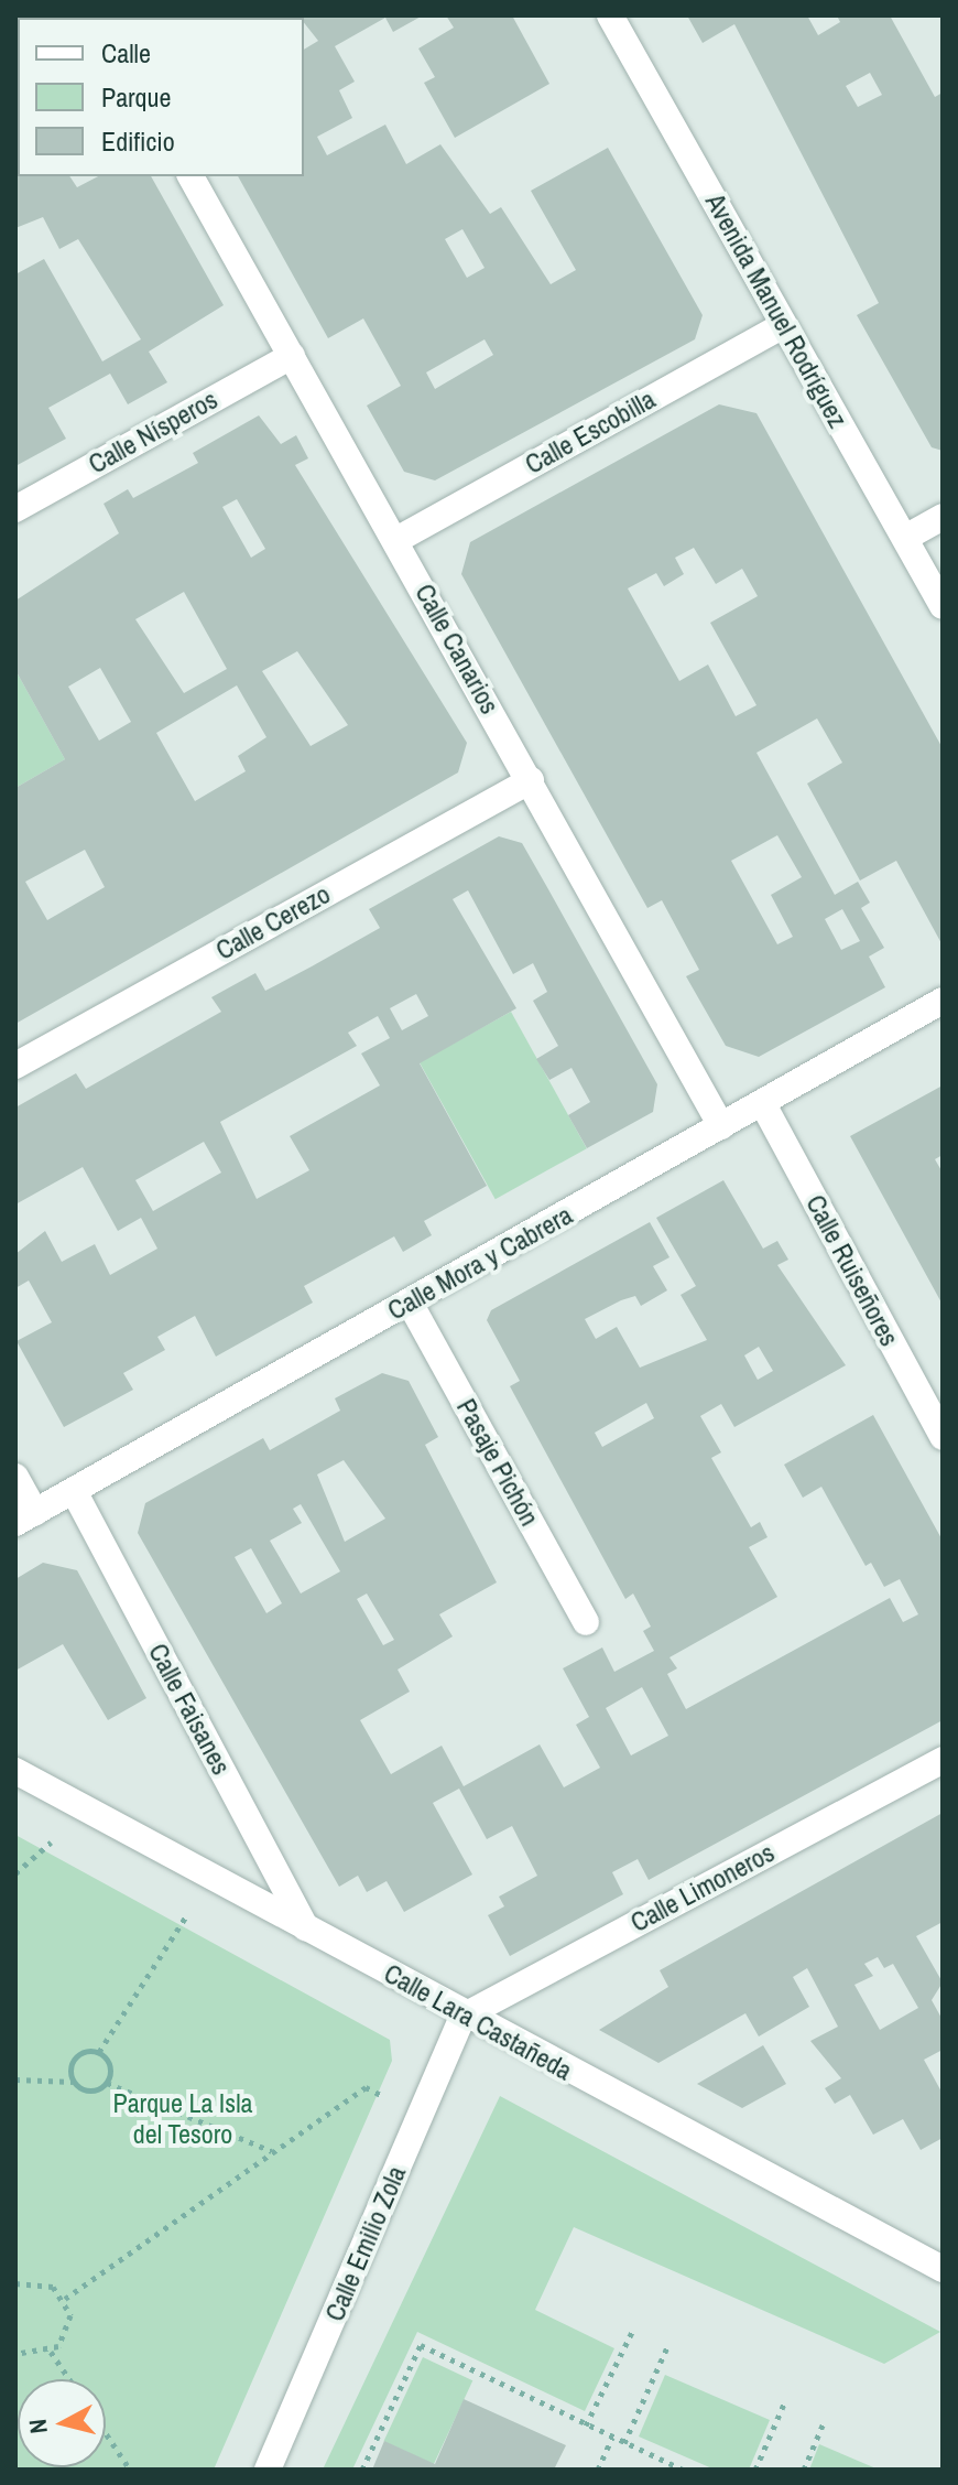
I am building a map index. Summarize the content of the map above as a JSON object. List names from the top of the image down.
{
  "streets": {
    "street": [
      "Avenida Manuel Rodríguez",
      "Calle Nísperos",
      "Calle Escobilla",
      "Calle Canarios",
      "Calle Cerezo",
      "Calle Mora y Cabrera",
      "Calle Ruiseñores",
      "Pasaje Pichón",
      "Calle Faisanes",
      "Calle Limoneros",
      "Calle Lara Castañeda",
      "Calle Emilio Zola"
    ]
  },
  "crossings": [
    ["Avenida Manuel Rodríguez", "Calle Escobilla"],
    ["Calle Nísperos", "Calle Canarios"],
    ["Calle Escobilla", "Calle Canarios"],
    ["Calle Canarios", "Calle Cerezo"],
    ["Calle Canarios", "Calle Mora y Cabrera"],
    ["Calle Mora y Cabrera", "Calle Ruiseñores"],
    ["Calle Mora y Cabrera", "Pasaje Pichón"],
    ["Calle Mora y Cabrera", "Calle Faisanes"],
    ["Calle Faisanes", "Calle Lara Castañeda"],
    ["Calle Limoneros", "Calle Lara Castañeda"],
    ["Calle Limoneros", "Calle Emilio Zola"],
    ["Calle Lara Castañeda", "Calle Emilio Zola"]
  ],
  "parks": ["Parque La Isla del Tesoro"],
  "legend": ["Calle", "Parque", "Edificio"],
  "north": "left"
}
